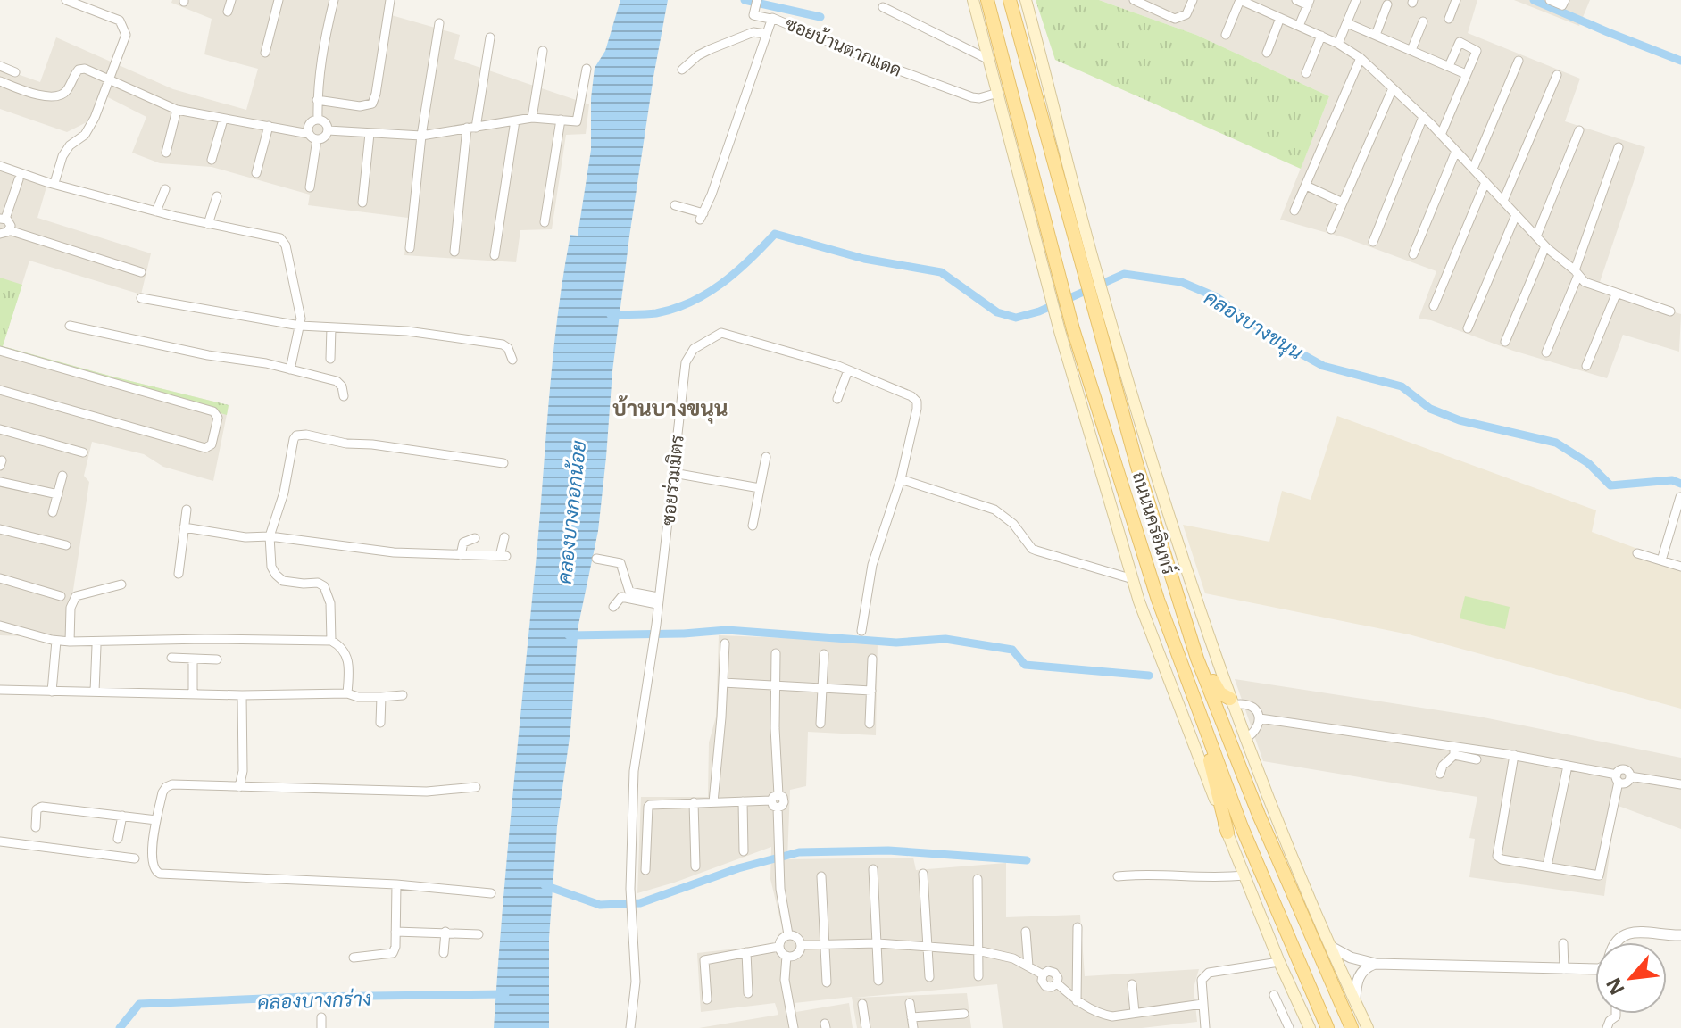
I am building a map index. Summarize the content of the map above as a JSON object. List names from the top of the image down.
{
  "streets": {
    "main road": ["ถนนนครอินทร์"],
    "street": ["ซอยบ้านตากแดด", "ซอยร่วมมิตร"]
  },
  "crossings": [
    ["ซอยบ้านตากแดด", "ถนนนครอินทร์"]
  ],
  "districts": ["บ้านบางขนุน"],
  "water": ["คลองบางขนุน", "คลองบางกอกน้อย", "คลองบางกร่าง"],
  "north": "bottom left"
}
